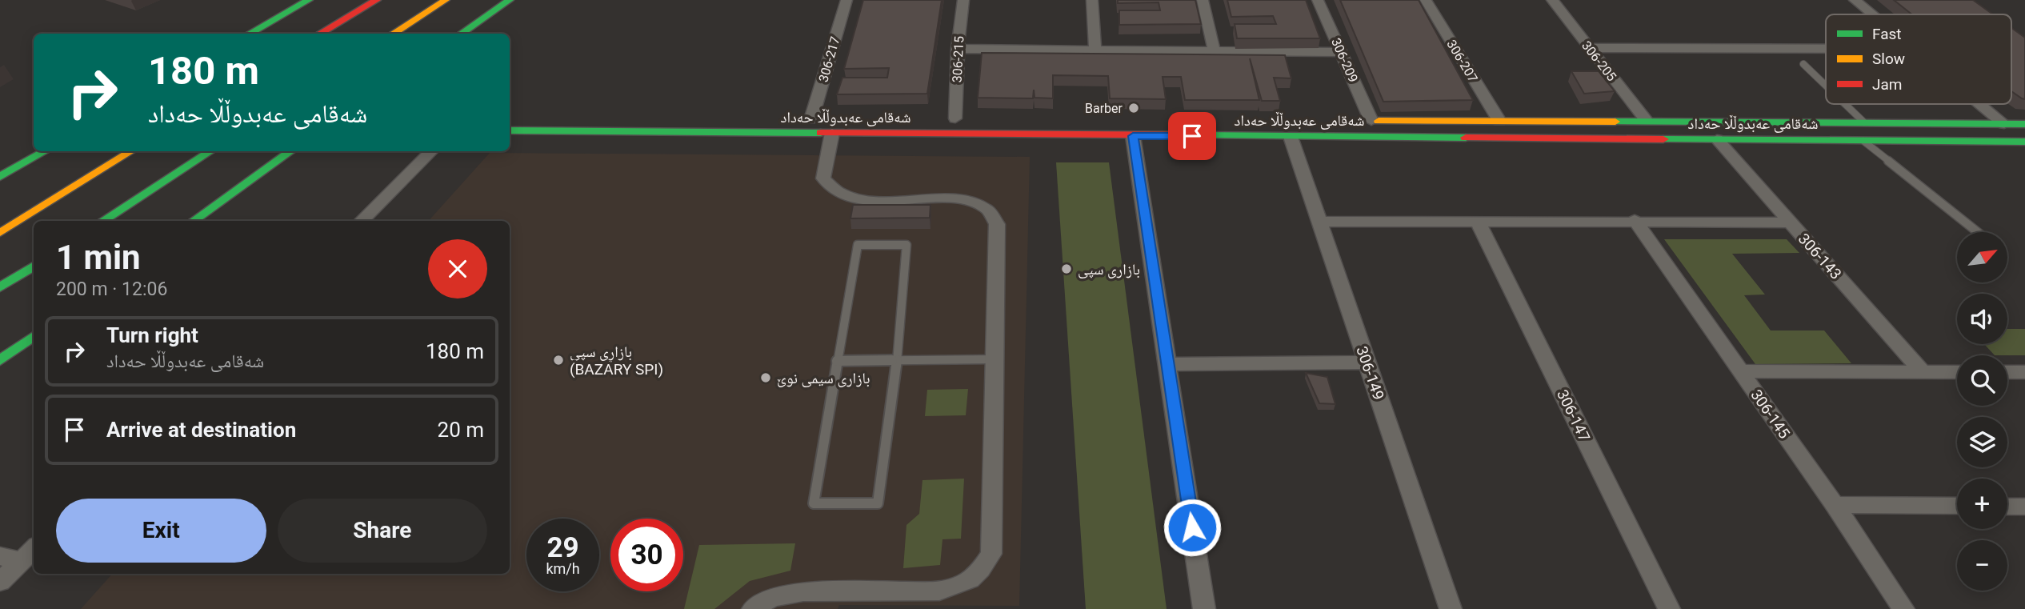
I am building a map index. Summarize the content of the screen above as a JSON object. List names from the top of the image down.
{
  "streets": {
    "main road": ["شەقامی عەبدوڵڵا حەداد"],
    "street": [
      "306-217",
      "306-215",
      "306-209",
      "306-207",
      "306-205",
      "306-143",
      "306-149",
      "306-145",
      "306-147"
    ]
  },
  "crossings": [
    ["306-217", "شەقامی عەبدوڵڵا حەداد"],
    ["306-209", "شەقامی عەبدوڵڵا حەداد"],
    ["306-207", "شەقامی عەبدوڵڵا حەداد"],
    ["306-205", "شەقامی عەبدوڵڵا حەداد"],
    ["شەقامی عەبدوڵڵا حەداد", "306-143"],
    ["شەقامی عەبدوڵڵا حەداد", "306-149"]
  ],
  "places": [
    "Barber",
    "بازاری سپی",
    "بازاڕی سپی (BAZARY SPI)",
    "بازاری سیمی نوێ"
  ],
  "legend": ["Fast", "Slow", "Jam"],
  "north": "top right",
  "page": {
    "turn": ["180 m", "شەقامی عەبدوڵڵا حەداد"],
    "heading": ["1 min", "200 m · 12:06"],
    "map_buttons": ["+", "−"],
    "list": [
      {
        "name": "Turn right",
        "note": "شەقامی عەبدوڵڵا حەداد",
        "value": "180 m"
      },
      {
        "name": "Arrive at destination",
        "value": "20 m"
      }
    ],
    "buttons": ["Exit", "Share"],
    "speed": "29 km/h",
    "limit": "30"
  }
}
